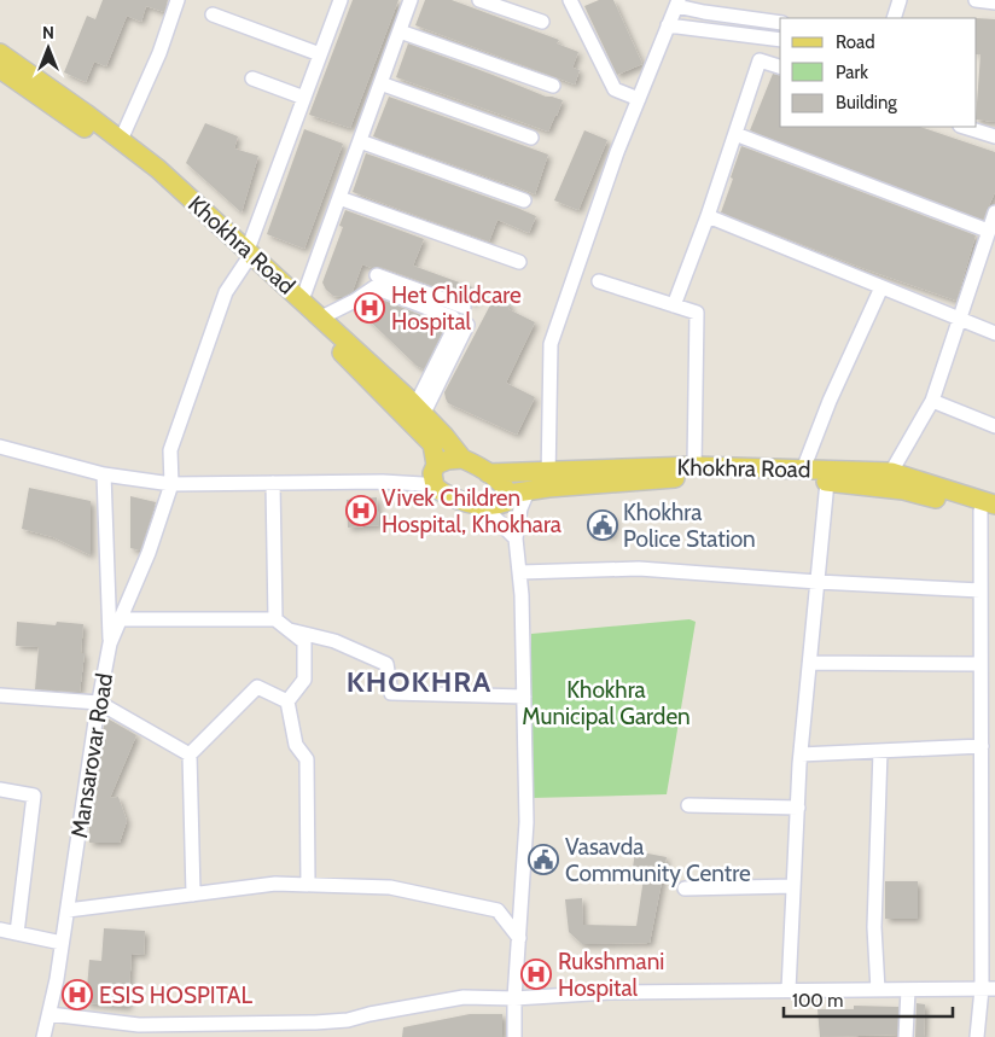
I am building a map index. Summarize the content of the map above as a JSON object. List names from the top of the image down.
{
  "streets": {
    "main road": ["Khokhra Road"],
    "street": ["Mansarovar Road"]
  },
  "districts": ["KHOKHRA"],
  "parks": ["Khokhra Municipal Garden"],
  "places": {
    "hospital": [
      "Het Childcare Hospital",
      "Vivek Children Hospital, Khokhara",
      "Rukshmani Hospital",
      "ESIS HOSPITAL"
    ],
    "public building": ["Khokhra Police Station", "Vasavda Community Centre"]
  },
  "legend": ["Road", "Park", "Building"],
  "scale_bar": "100 m",
  "north": "top"
}
